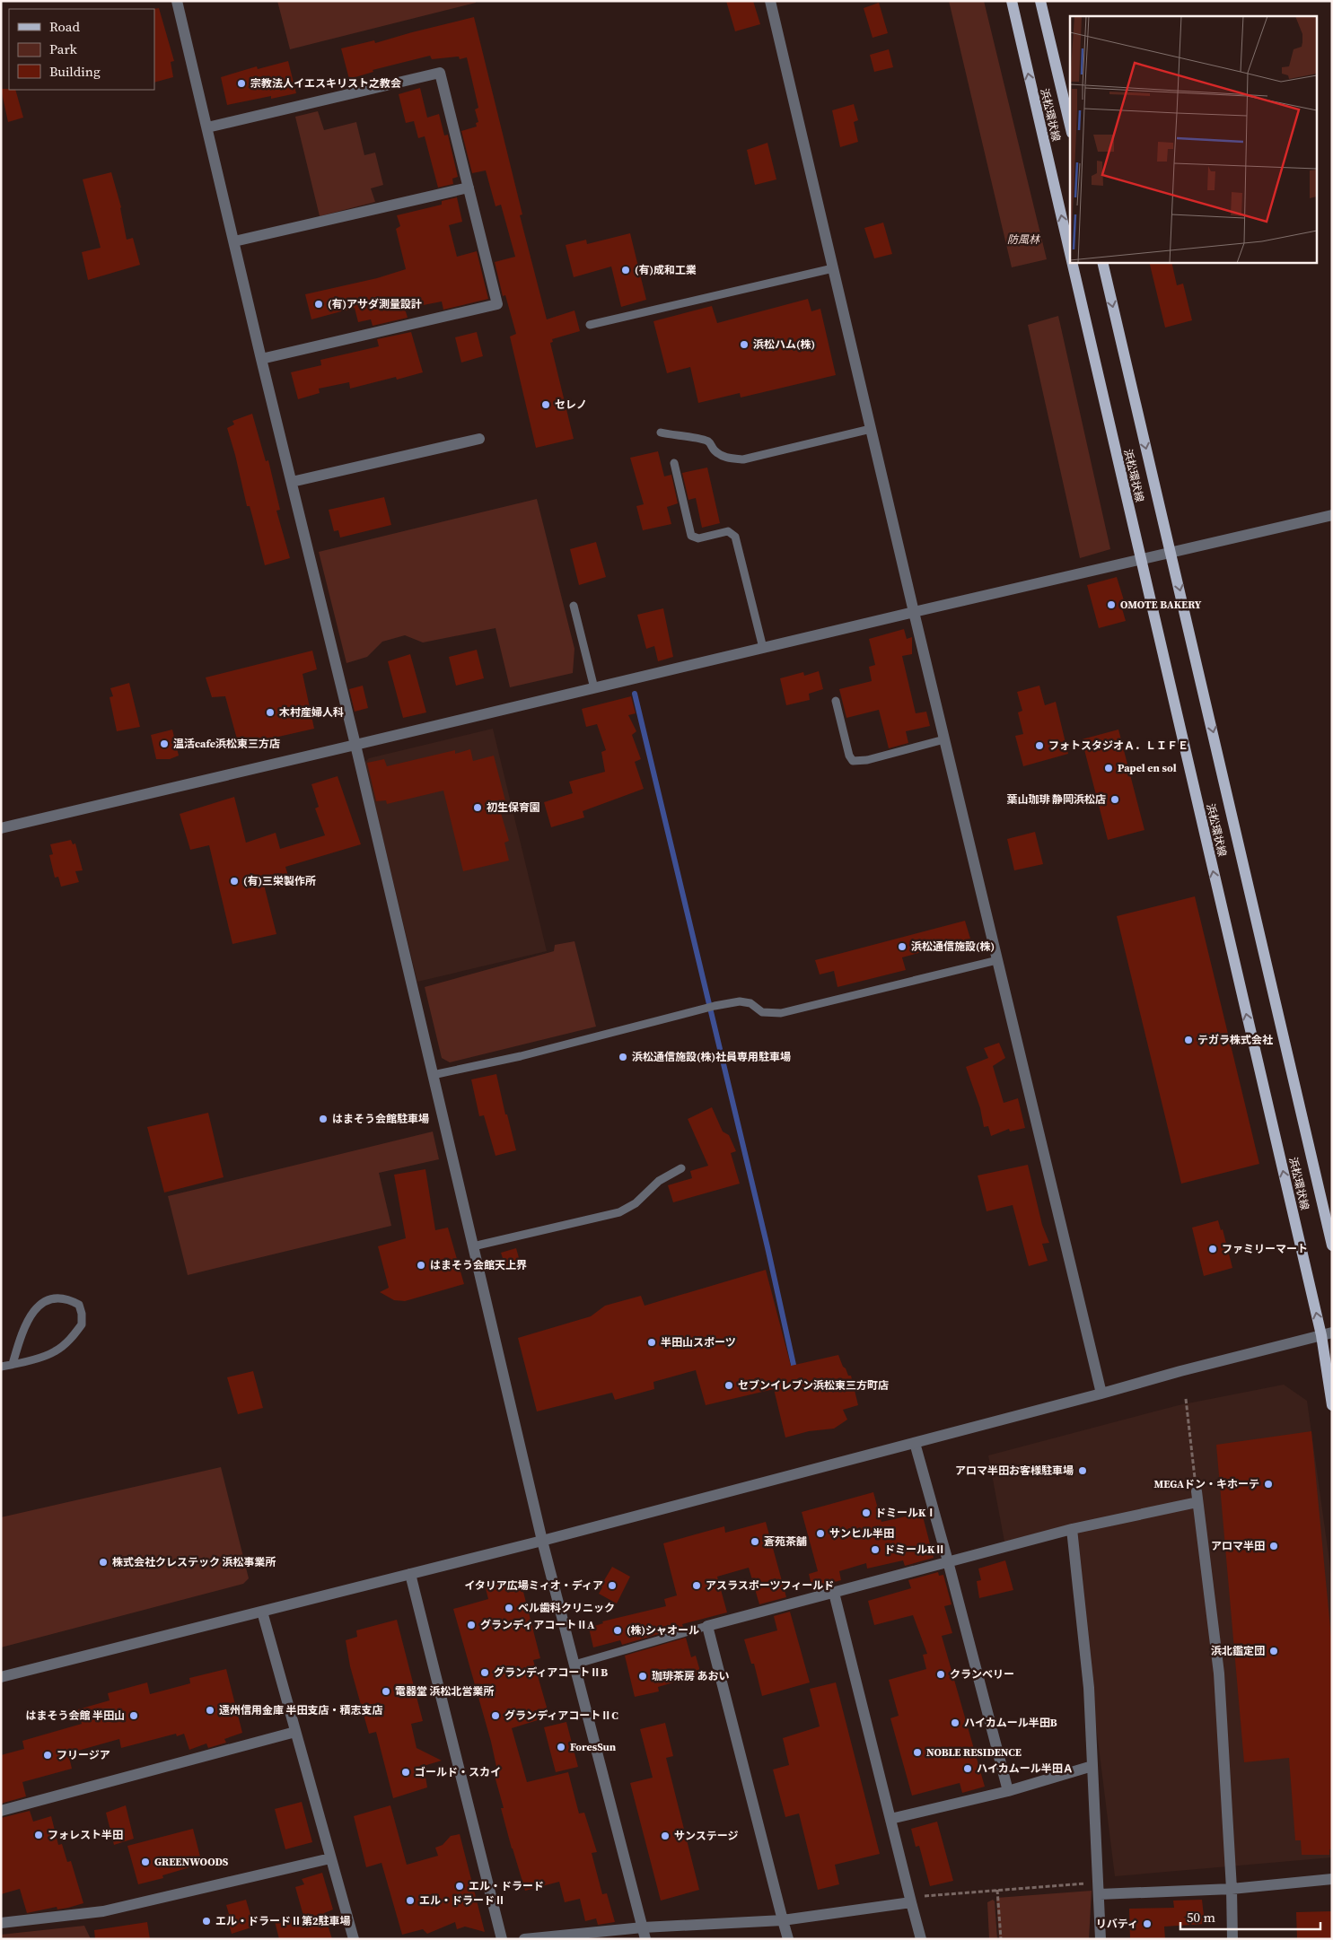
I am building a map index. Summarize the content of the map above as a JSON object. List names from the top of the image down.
{
  "streets": {
    "main road": ["浜松環状線"]
  },
  "parks": ["防風林"],
  "places": [
    "宗教法人イエスキリスト之教会",
    "(有)成和工業",
    "(有)アサダ測量設計",
    "浜松ハム(株)",
    "セレノ",
    "OMOTE BAKERY",
    "木村産婦人科",
    "温活cafe浜松東三方店",
    "フォトスタジオＡ．ＬＩＦＥ",
    "Papel en sol",
    "葉山珈琲 静岡浜松店",
    "初生保育園",
    "(有)三栄製作所",
    "浜松通信施設(株)",
    "テガラ株式会社",
    "浜松通信施設(株)社員専用駐車場",
    "はまそう会館駐車場",
    "ファミリーマート",
    "はまそう会館天上界",
    "半田山スポーツ",
    "セブンイレブン浜松東三方町店",
    "アロマ半田お客様駐車場",
    "MEGAドン・キホーテ",
    "ドミールKⅠ",
    "サンヒル半田",
    "蒼苑茶舗",
    "アロマ半田",
    "ドミールKⅡ",
    "株式会社クレステック 浜松事業所",
    "イタリア広場ミィオ・ディア",
    "アスラスポーツフィールド",
    "ベル歯科クリニック",
    "グランディアコートⅡA",
    "(株)シャオール",
    "浜北鑑定団",
    "グランディアコートⅡB",
    "クランベリー",
    "珈琲茶房 あおい",
    "電器堂 浜松北営業所",
    "遠州信用金庫 半田支店・積志支店",
    "はまそう会館 半田山",
    "グランディアコートⅡC",
    "ハイカムール半田B",
    "ForesSun",
    "NOBLE RESIDENCE",
    "フリージア",
    "ハイカムール半田Ａ",
    "ゴールド・スカイ",
    "フォレスト半田",
    "サンステージ",
    "GREENWOODS",
    "エル・ドラード",
    "エル・ドラードⅡ",
    "エル・ドラードⅡ第2駐車場",
    "リバティ"
  ],
  "legend": ["Road", "Park", "Building"],
  "scale_bar": "50 m"
}
